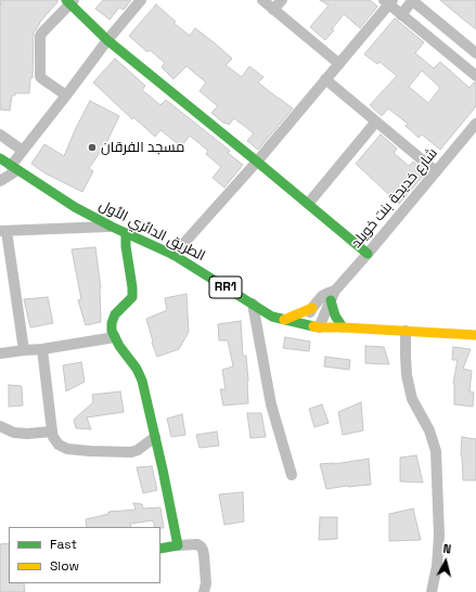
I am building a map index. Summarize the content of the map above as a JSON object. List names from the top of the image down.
{
  "streets": {
    "street": ["شارع خديجة بنت خويلد", "الطريق الدائري الأول", "RR1"]
  },
  "places": ["مسجد الفرقان"],
  "legend": ["Fast", "Slow"],
  "north": "top"
}
